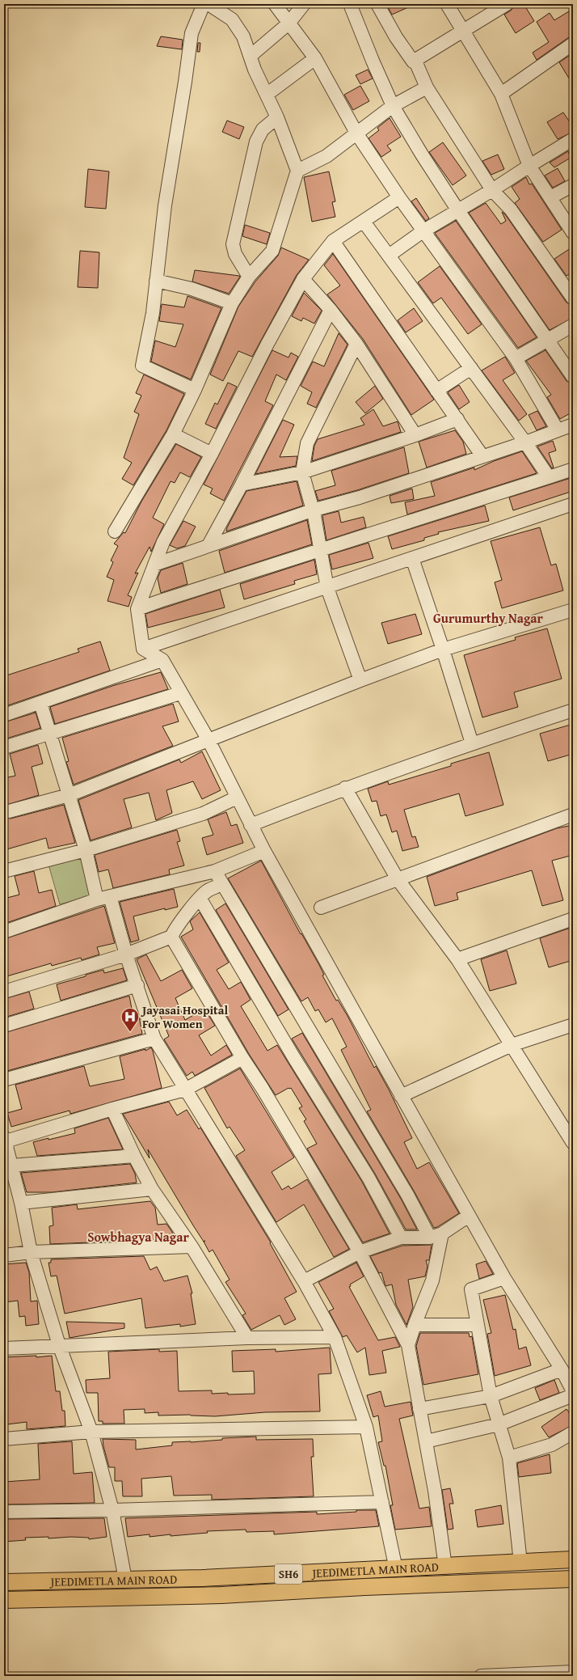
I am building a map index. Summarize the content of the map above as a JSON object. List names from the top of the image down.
{
  "streets": {
    "main road": ["JEEDIMETLA MAIN ROAD", "SH6"]
  },
  "districts": ["Gurumurthy Nagar", "Sowbhagya Nagar"],
  "places": {
    "hospital": ["Jayasai Hospital For Women"]
  }
}
